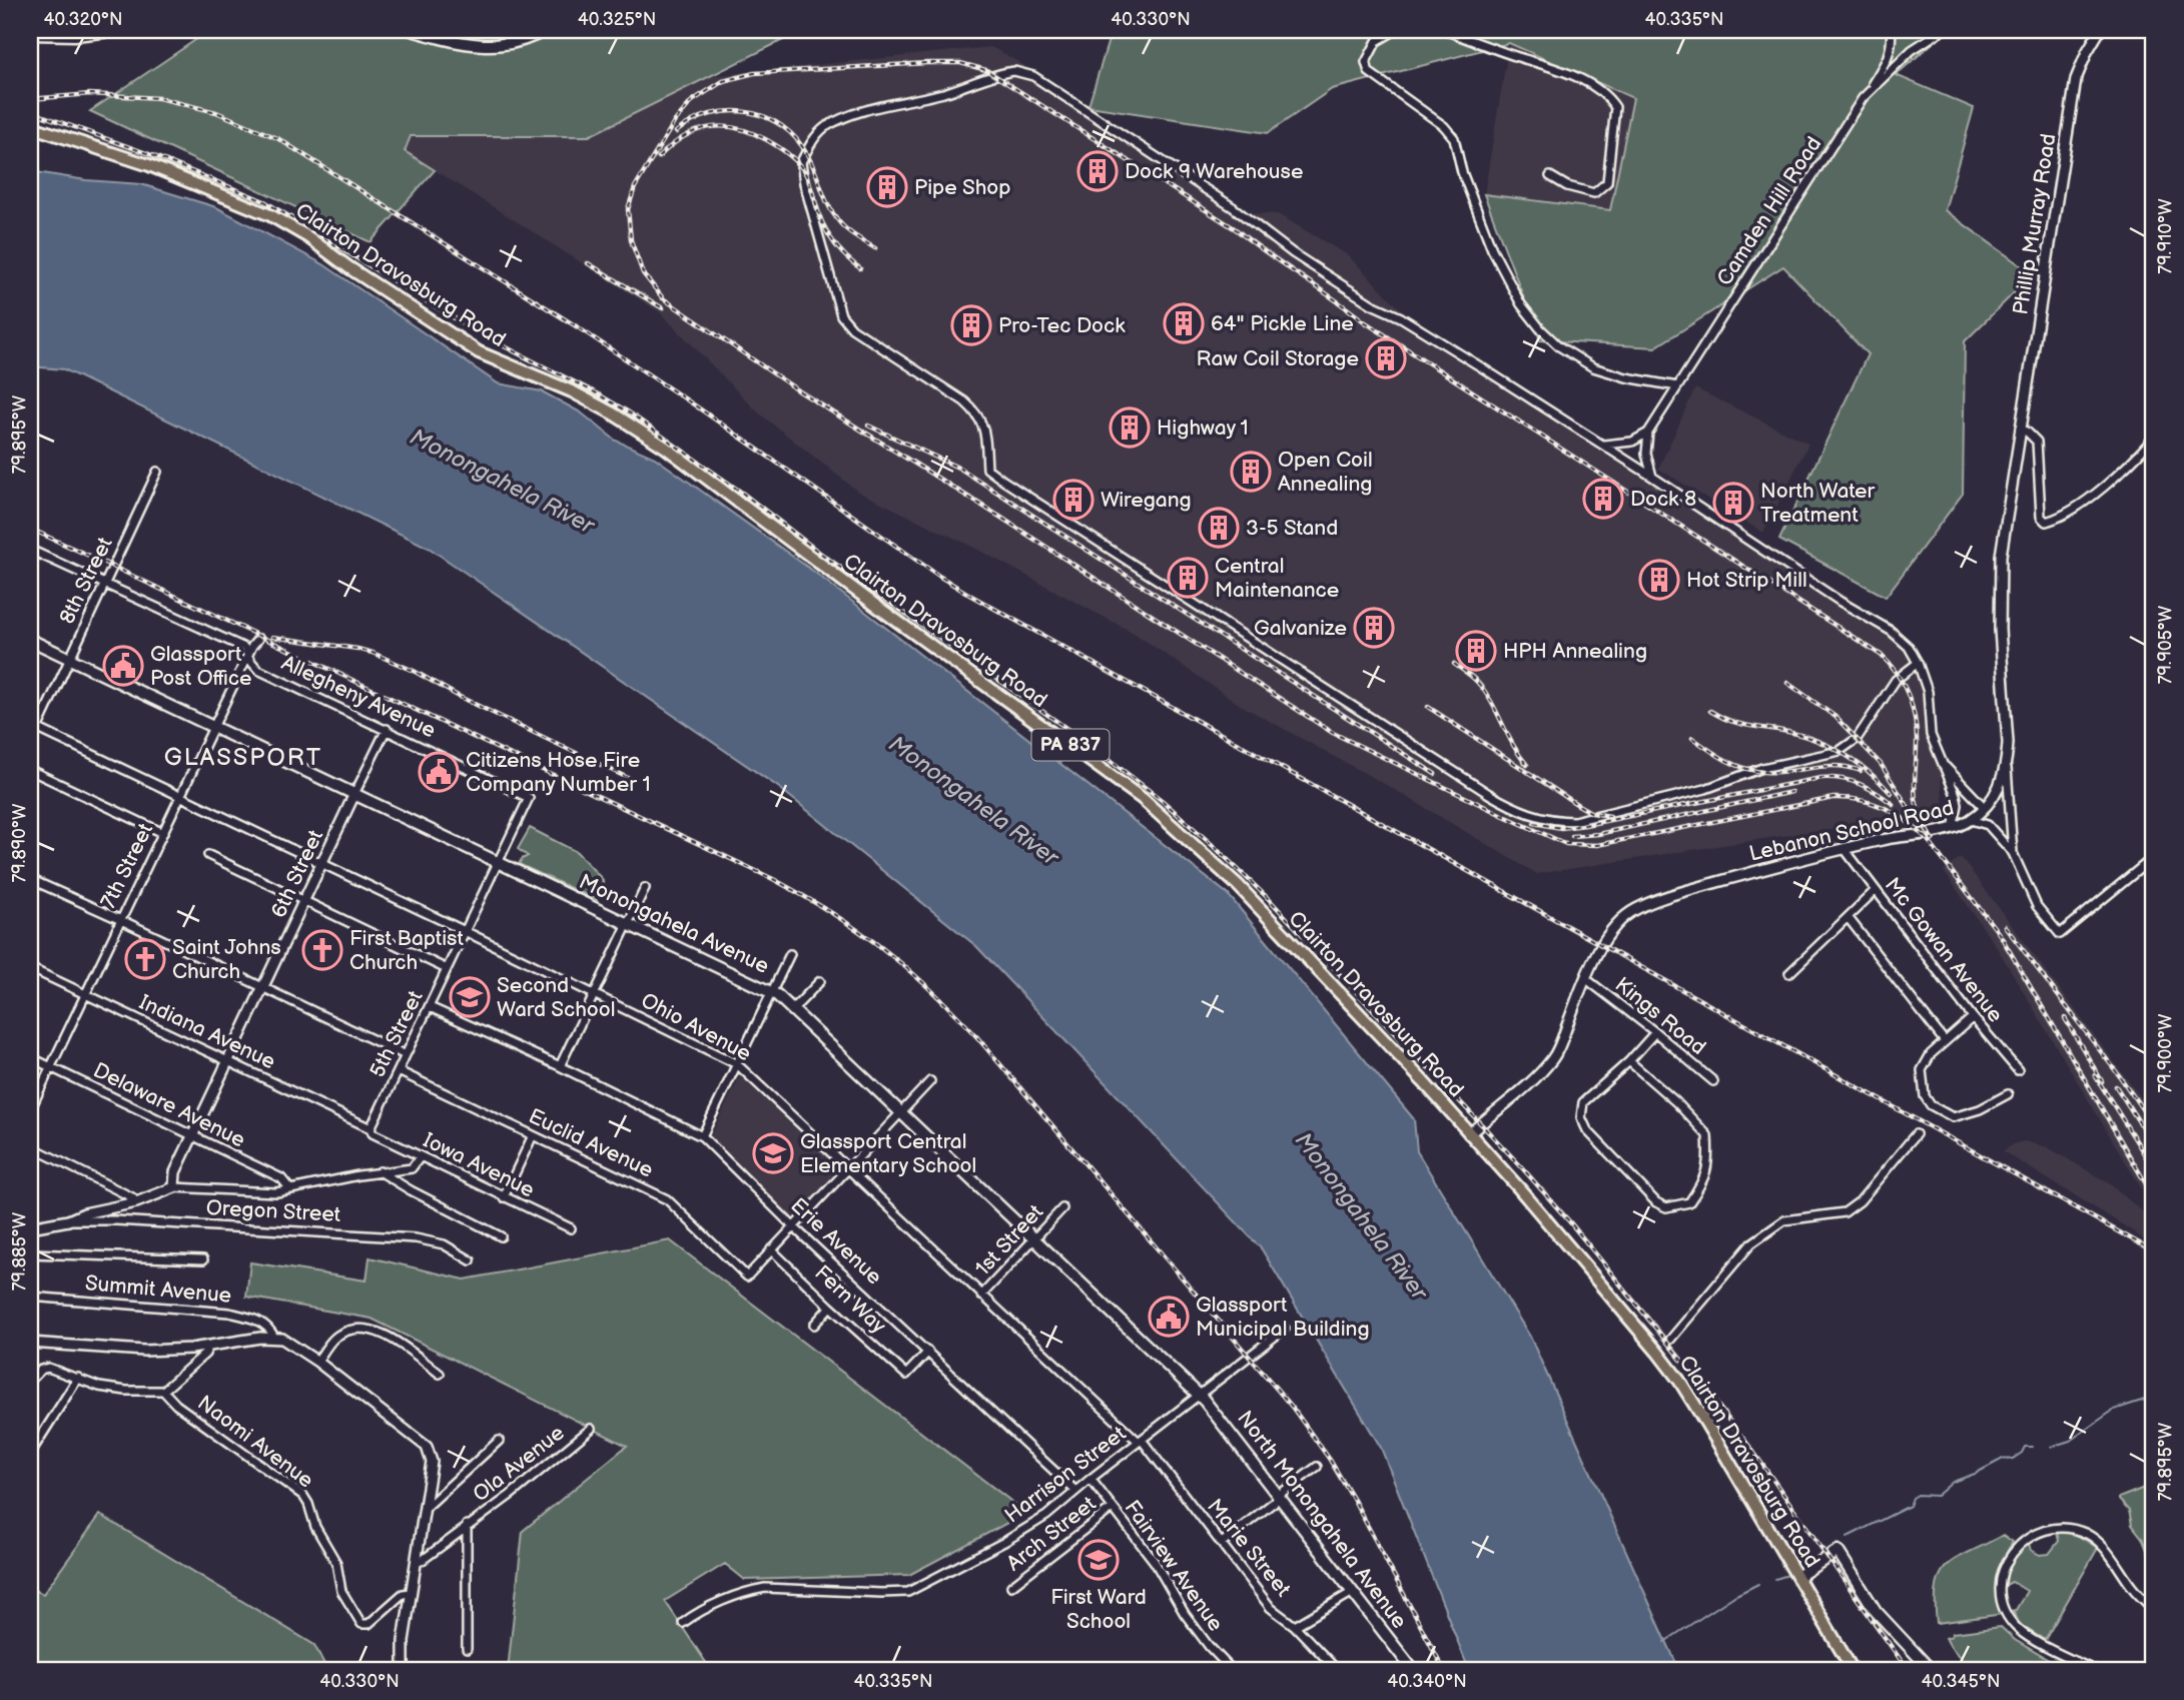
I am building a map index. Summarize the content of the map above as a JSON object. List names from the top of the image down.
{
  "streets": {
    "main road": [
      "Clairton Dravosburg Road",
      "PA 837",
      "Monongahela Avenue",
      "North Monongahela Avenue"
    ],
    "street": [
      "Camden Hill Road",
      "Phillip Murray Road",
      "8th Street",
      "Allegheny Avenue",
      "Lebanon School Road",
      "7th Street",
      "6th Street",
      "Mc Gowan Avenue",
      "Kings Road",
      "Ohio Avenue",
      "Indiana Avenue",
      "5th Street",
      "Delaware Avenue",
      "Euclid Avenue",
      "Iowa Avenue",
      "Oregon Street",
      "1st Street",
      "Erie Avenue",
      "Summit Avenue",
      "Fern Way",
      "Naomi Avenue",
      "Ola Avenue",
      "Harrison Street",
      "Arch Street",
      "Marie Street",
      "Fairview Avenue"
    ]
  },
  "crossings": [
    ["Phillip Murray Road", "Lebanon School Road"],
    ["Clairton Dravosburg Road", "Lebanon School Road"],
    ["8th Street", "Allegheny Avenue"],
    ["8th Street", "Monongahela Avenue"],
    ["8th Street", "Ohio Avenue"],
    ["Allegheny Avenue", "7th Street"],
    ["Allegheny Avenue", "6th Street"],
    ["Allegheny Avenue", "5th Street"],
    ["Lebanon School Road", "Mc Gowan Avenue"],
    ["Lebanon School Road", "Kings Road"],
    ["7th Street", "Monongahela Avenue"],
    ["7th Street", "Ohio Avenue"],
    ["7th Street", "Indiana Avenue"],
    ["7th Street", "Delaware Avenue"],
    ["6th Street", "Monongahela Avenue"],
    ["6th Street", "Ohio Avenue"],
    ["6th Street", "Indiana Avenue"],
    ["6th Street", "Delaware Avenue"],
    ["Monongahela Avenue", "5th Street"],
    ["Monongahela Avenue", "1st Street"],
    ["Monongahela Avenue", "Harrison Street"],
    ["Monongahela Avenue", "North Monongahela Avenue"],
    ["Ohio Avenue", "5th Street"],
    ["Ohio Avenue", "1st Street"],
    ["Ohio Avenue", "Harrison Street"],
    ["Ohio Avenue", "Marie Street"],
    ["Indiana Avenue", "5th Street"],
    ["Indiana Avenue", "Iowa Avenue"],
    ["5th Street", "Euclid Avenue"],
    ["5th Street", "Iowa Avenue"],
    ["5th Street", "Erie Avenue"],
    ["Euclid Avenue", "Fern Way"],
    ["Erie Avenue", "Fern Way"],
    ["Erie Avenue", "Harrison Street"],
    ["Harrison Street", "North Monongahela Avenue"],
    ["Harrison Street", "Marie Street"],
    ["Harrison Street", "Fairview Avenue"],
    ["Arch Street", "Fairview Avenue"]
  ],
  "districts": ["GLASSPORT"],
  "water": ["Monongahela River"],
  "places": {
    "building": [
      "Dock 9 Warehouse",
      "Pipe Shop",
      "64\" Pickle Line",
      "Pro-Tec Dock",
      "Raw Coil Storage",
      "Highway 1",
      "Open Coil Annealing",
      "Dock 8",
      "Wiregang",
      "North Water Treatment",
      "3-5 Stand",
      "Central Maintenance",
      "Hot Strip Mill",
      "Galvanize",
      "HPH Annealing"
    ],
    "public building": ["Glassport Post Office", "Citizens Hose Fire Company Number 1", "Glassport Municipal Building"],
    "church": ["First Baptist Church", "Saint Johns Church"],
    "school or university": ["Second Ward School", "Glassport Central Elementary School", "First Ward School"]
  },
  "coordinates": [
    "40.320°N",
    "40.325°N",
    "40.330°N",
    "40.335°N",
    "79.910°W",
    "79.895°W",
    "79.905°W",
    "79.890°W",
    "79.900°W",
    "79.885°W",
    "40.340°N",
    "40.345°N"
  ]
}
